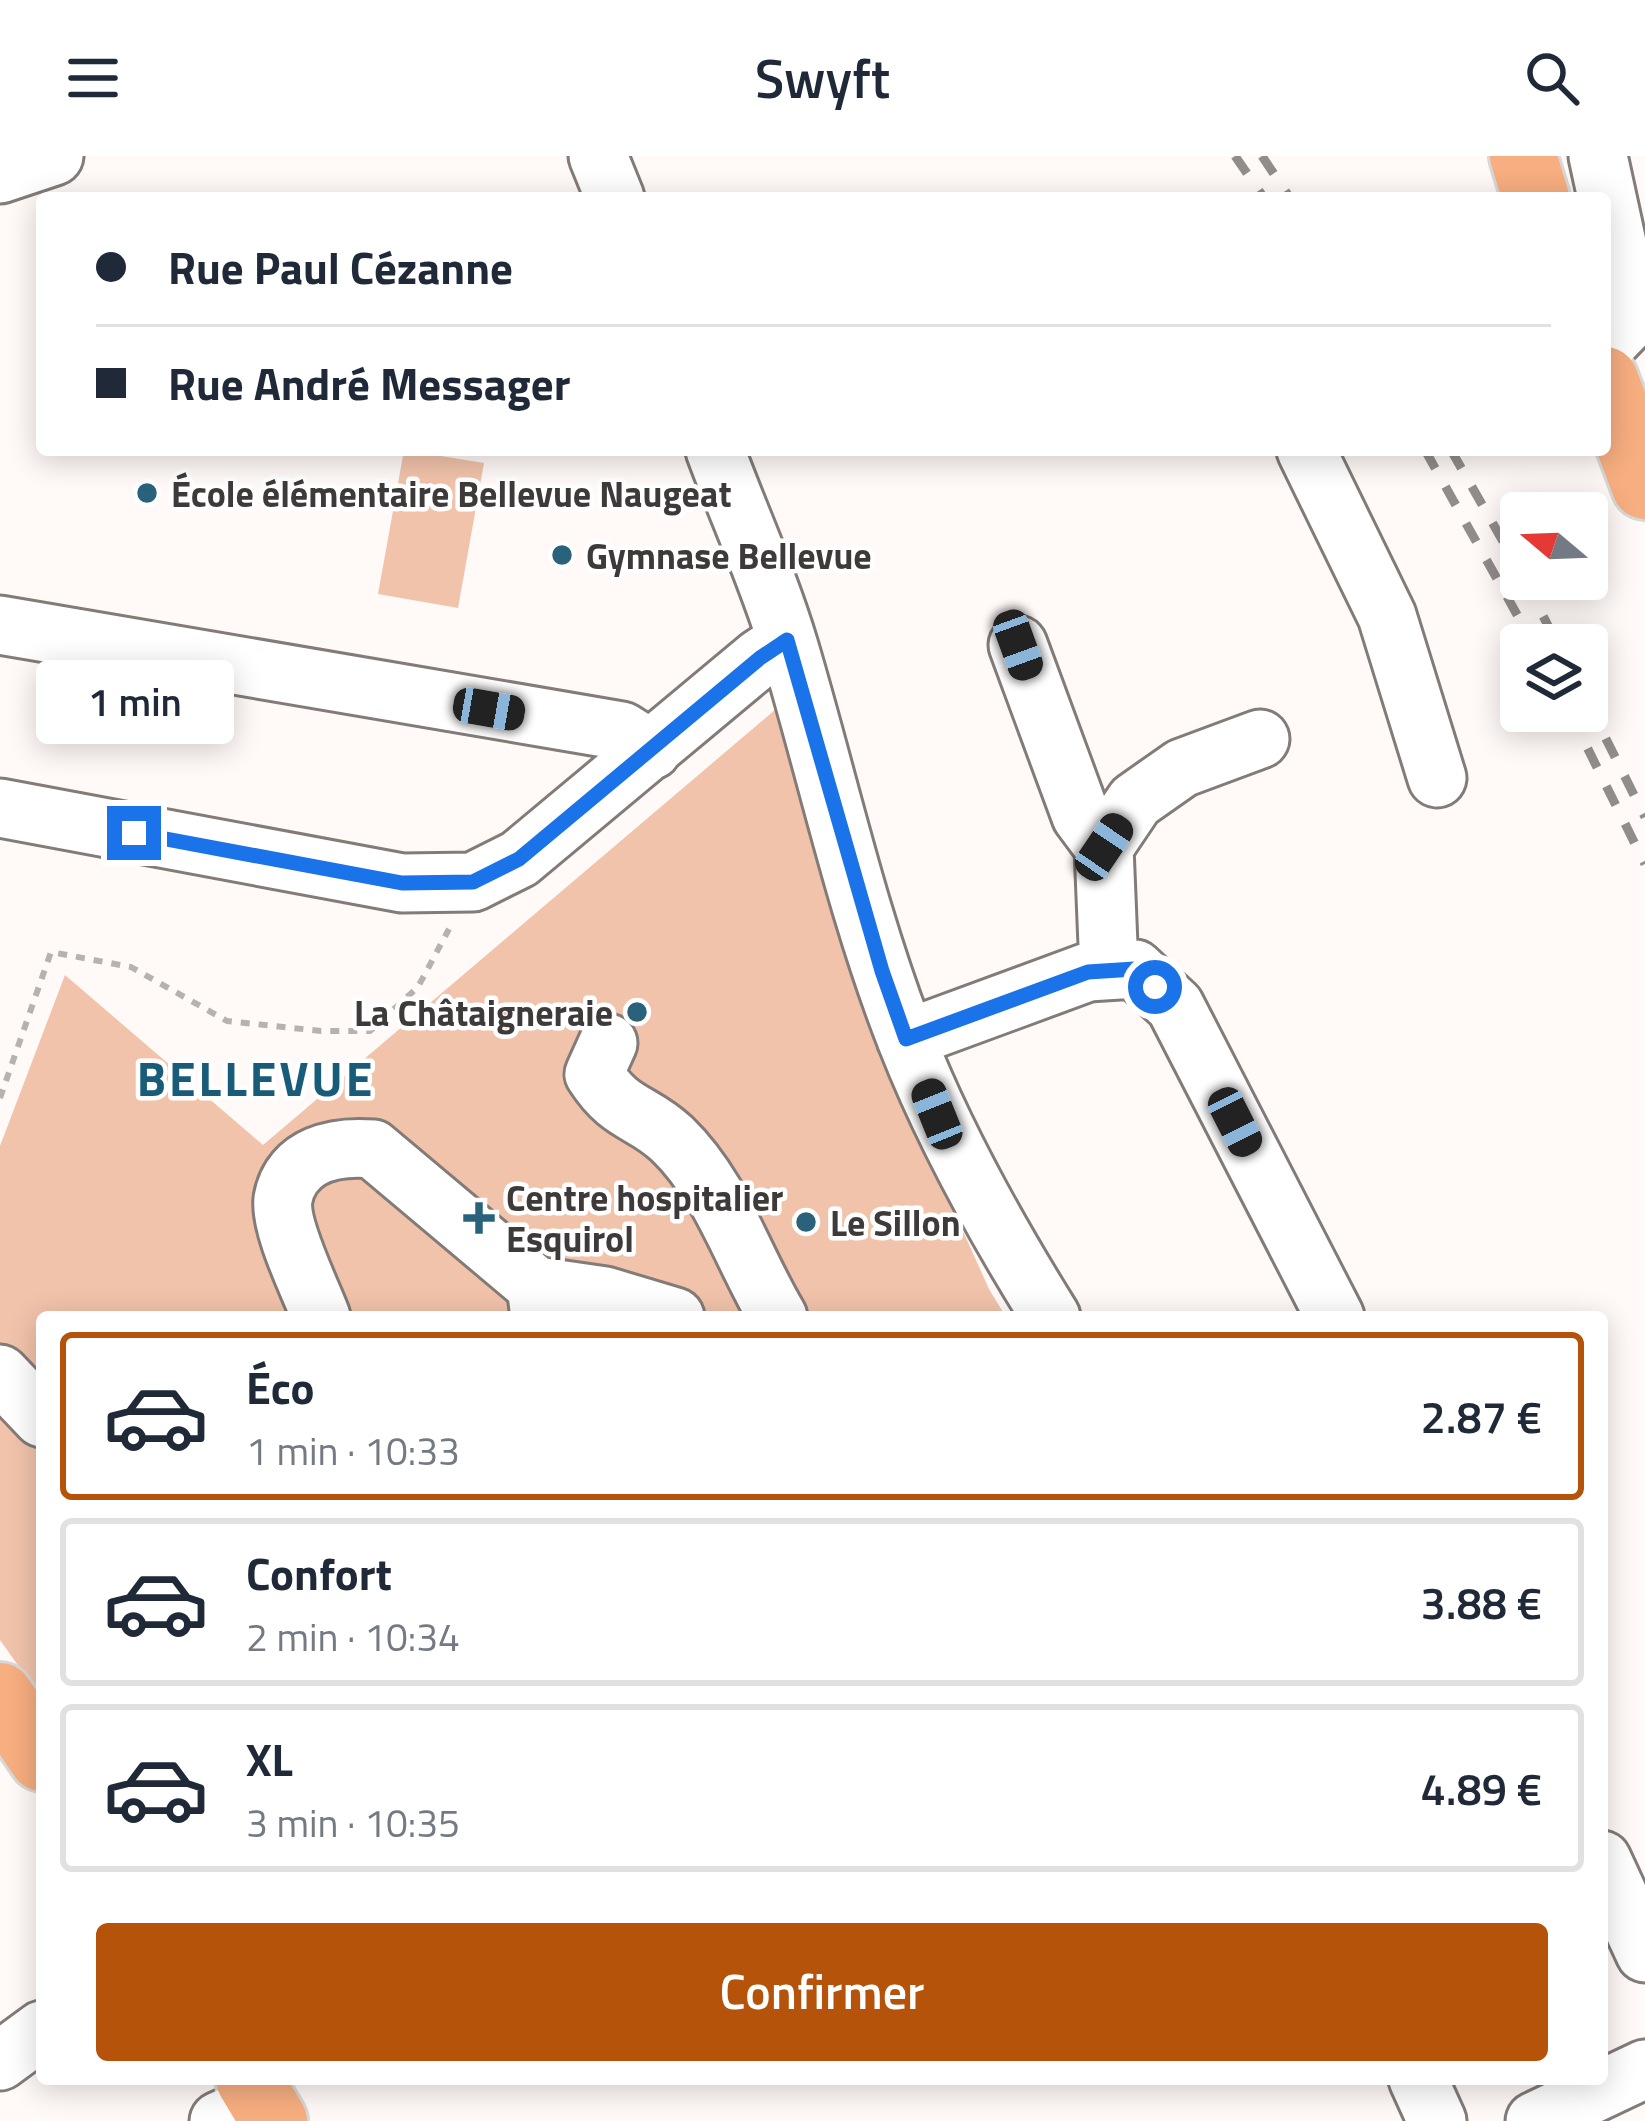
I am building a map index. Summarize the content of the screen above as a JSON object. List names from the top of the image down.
{
  "districts": ["BELLEVUE"],
  "places": {
    "other": [
      "École élémentaire Bellevue Naugeat",
      "Gymnase Bellevue",
      "La Châtaigneraie",
      "Le Sillon"
    ],
    "health": ["Centre hospitalier Esquirol"]
  },
  "north": "left",
  "page": {
    "header": "Swyft",
    "banner": ["Rue Paul Cézanne", "Rue André Messager"],
    "bubble": "1 min",
    "list": [
      {
        "name": "Éco",
        "note": "1 min · 10:33",
        "value": "2.87 €"
      },
      {
        "name": "Confort",
        "note": "2 min · 10:34",
        "value": "3.88 €"
      },
      {
        "name": "XL",
        "note": "3 min · 10:35",
        "value": "4.89 €"
      }
    ],
    "buttons": "Confirmer"
  }
}
